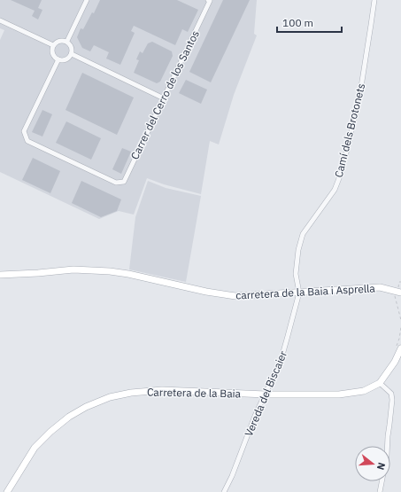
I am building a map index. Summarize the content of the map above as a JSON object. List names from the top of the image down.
{
  "streets": {
    "main road": ["carretera de la Baia i Asprella", "Carretera de la Baia"],
    "street": ["Carrer del Cerro de los Santos", "Camí dels Brotonets", "Vereda del Biscaier"]
  },
  "crossings": [
    ["Camí dels Brotonets", "carretera de la Baia i Asprella"],
    ["Camí dels Brotonets", "Vereda del Biscaier"],
    ["carretera de la Baia i Asprella", "Vereda del Biscaier"],
    ["Carretera de la Baia", "Vereda del Biscaier"]
  ],
  "scale_bar": "100 m",
  "north": "right"
}
